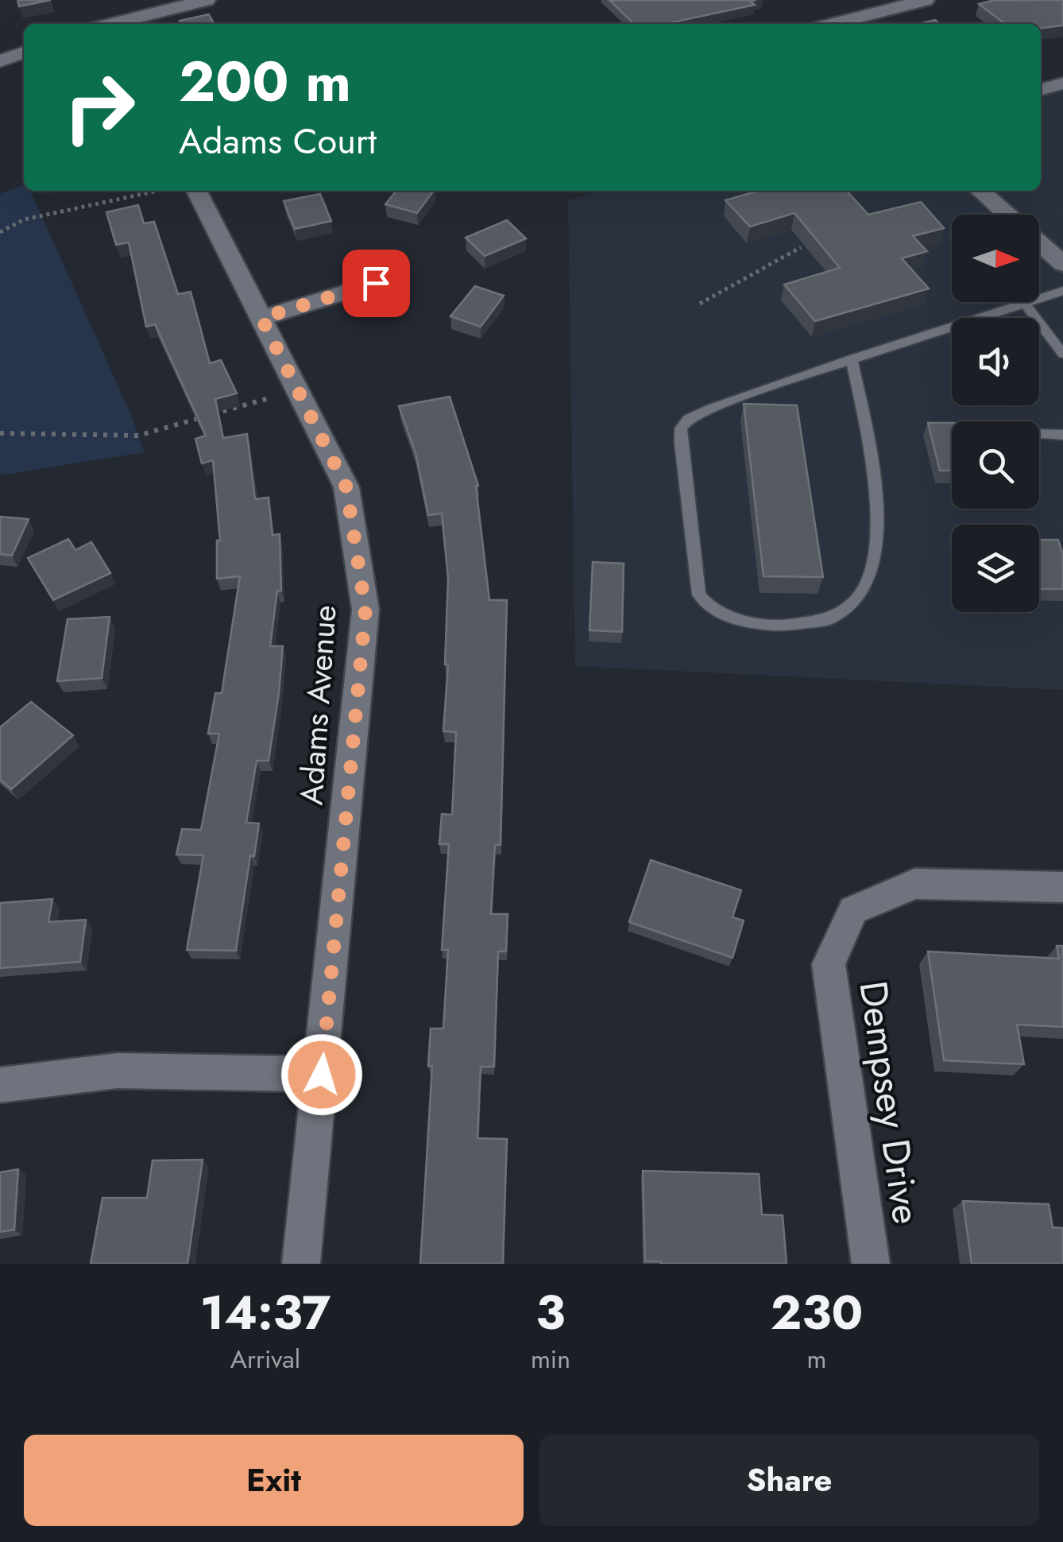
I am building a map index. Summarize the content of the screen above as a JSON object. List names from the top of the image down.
{
  "streets": {
    "street": ["Adams Avenue", "Dempsey Drive"]
  },
  "north": "right",
  "page": {
    "turn": ["200 m", "Adams Court"],
    "eta": [
      "14:37",
      "Arrival",
      "3",
      "min",
      "230",
      "m"
    ],
    "buttons": ["Exit", "Share"]
  }
}
